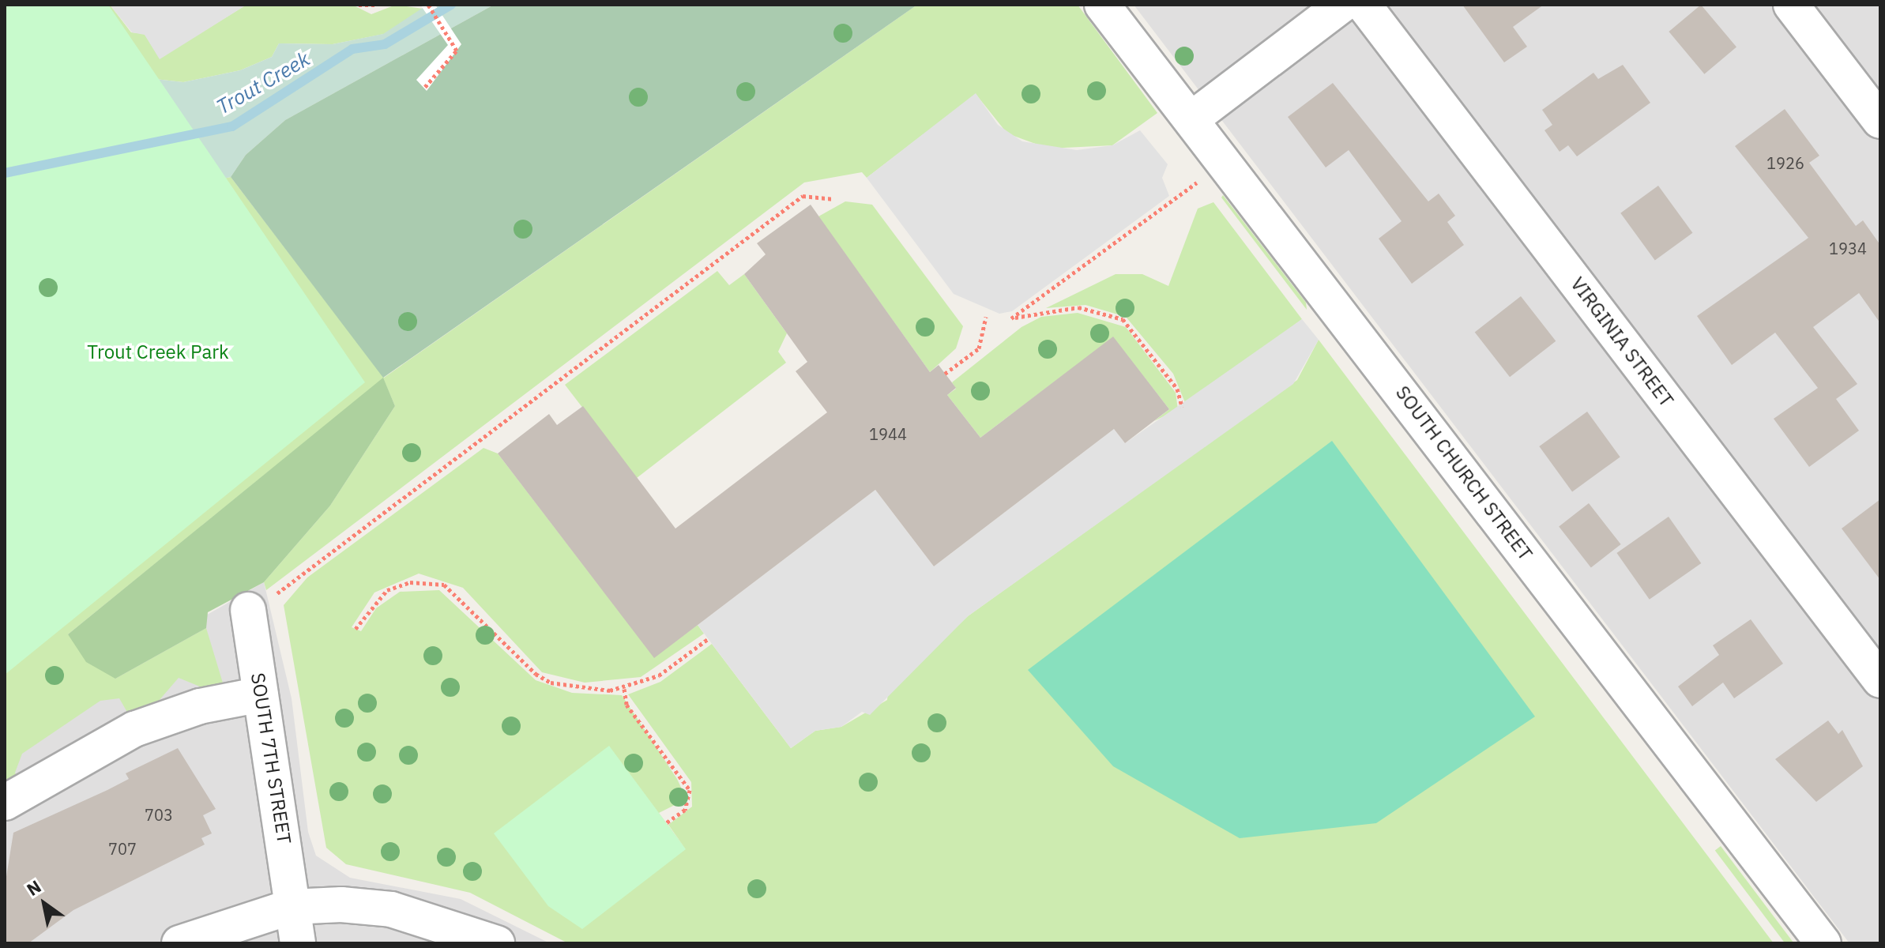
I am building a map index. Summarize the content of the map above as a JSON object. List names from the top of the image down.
{
  "streets": {
    "street": ["VIRGINIA STREET", "SOUTH CHURCH STREET", "SOUTH 7TH STREET"]
  },
  "water": ["Trout Creek"],
  "parks": ["Trout Creek Park"],
  "house_numbers": [
    "1926",
    "1934",
    "1944",
    "703",
    "707"
  ],
  "north": "top left"
}
